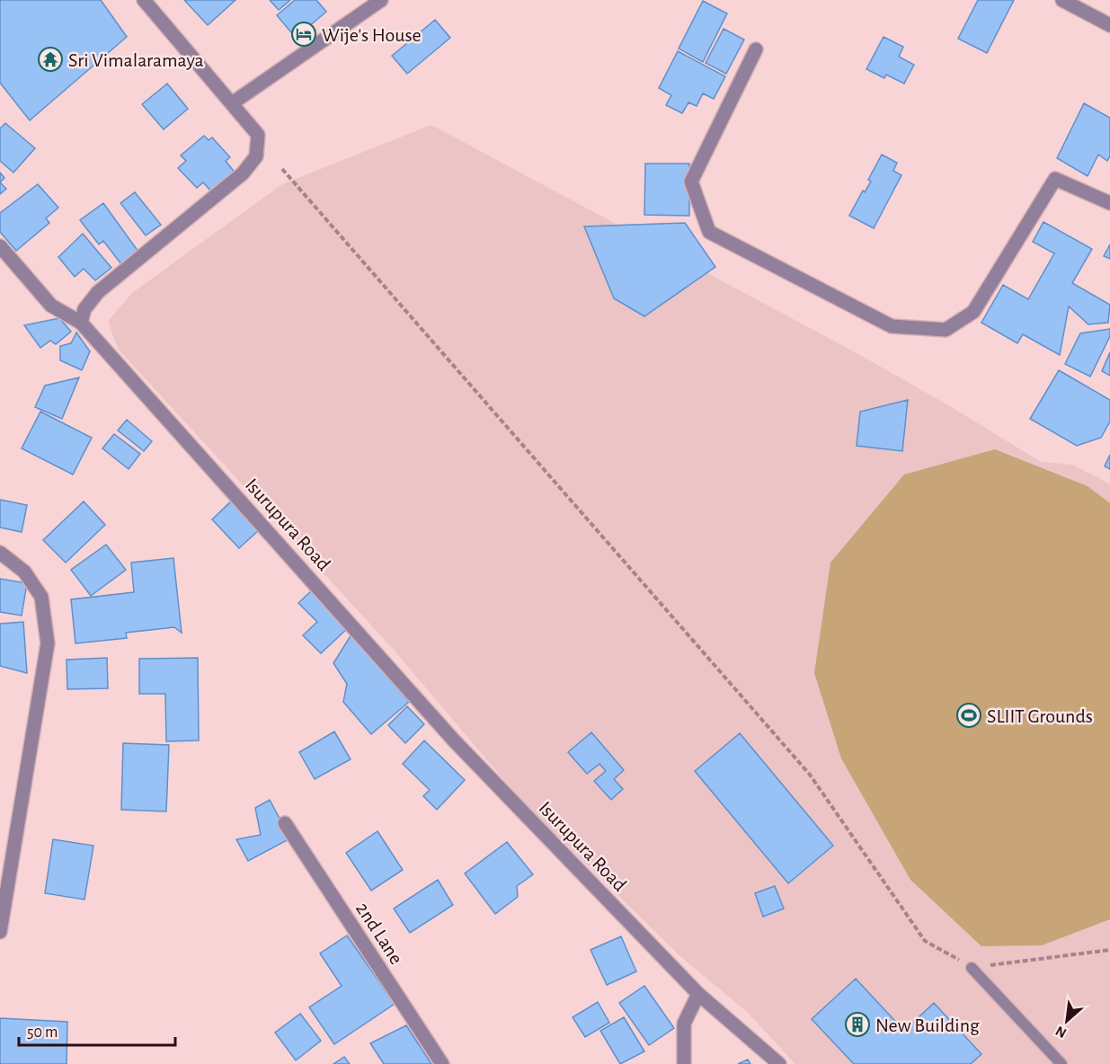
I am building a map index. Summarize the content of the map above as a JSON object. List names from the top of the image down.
{
  "streets": {
    "street": ["Isurupura Road", "2nd Lane"]
  },
  "places": {
    "hotel": ["Wije's House"],
    "temple": ["Sri Vimalaramaya"],
    "sports": ["SLIIT Grounds"],
    "building": ["New Building"]
  },
  "scale_bar": "50 m",
  "north": "bottom left"
}
